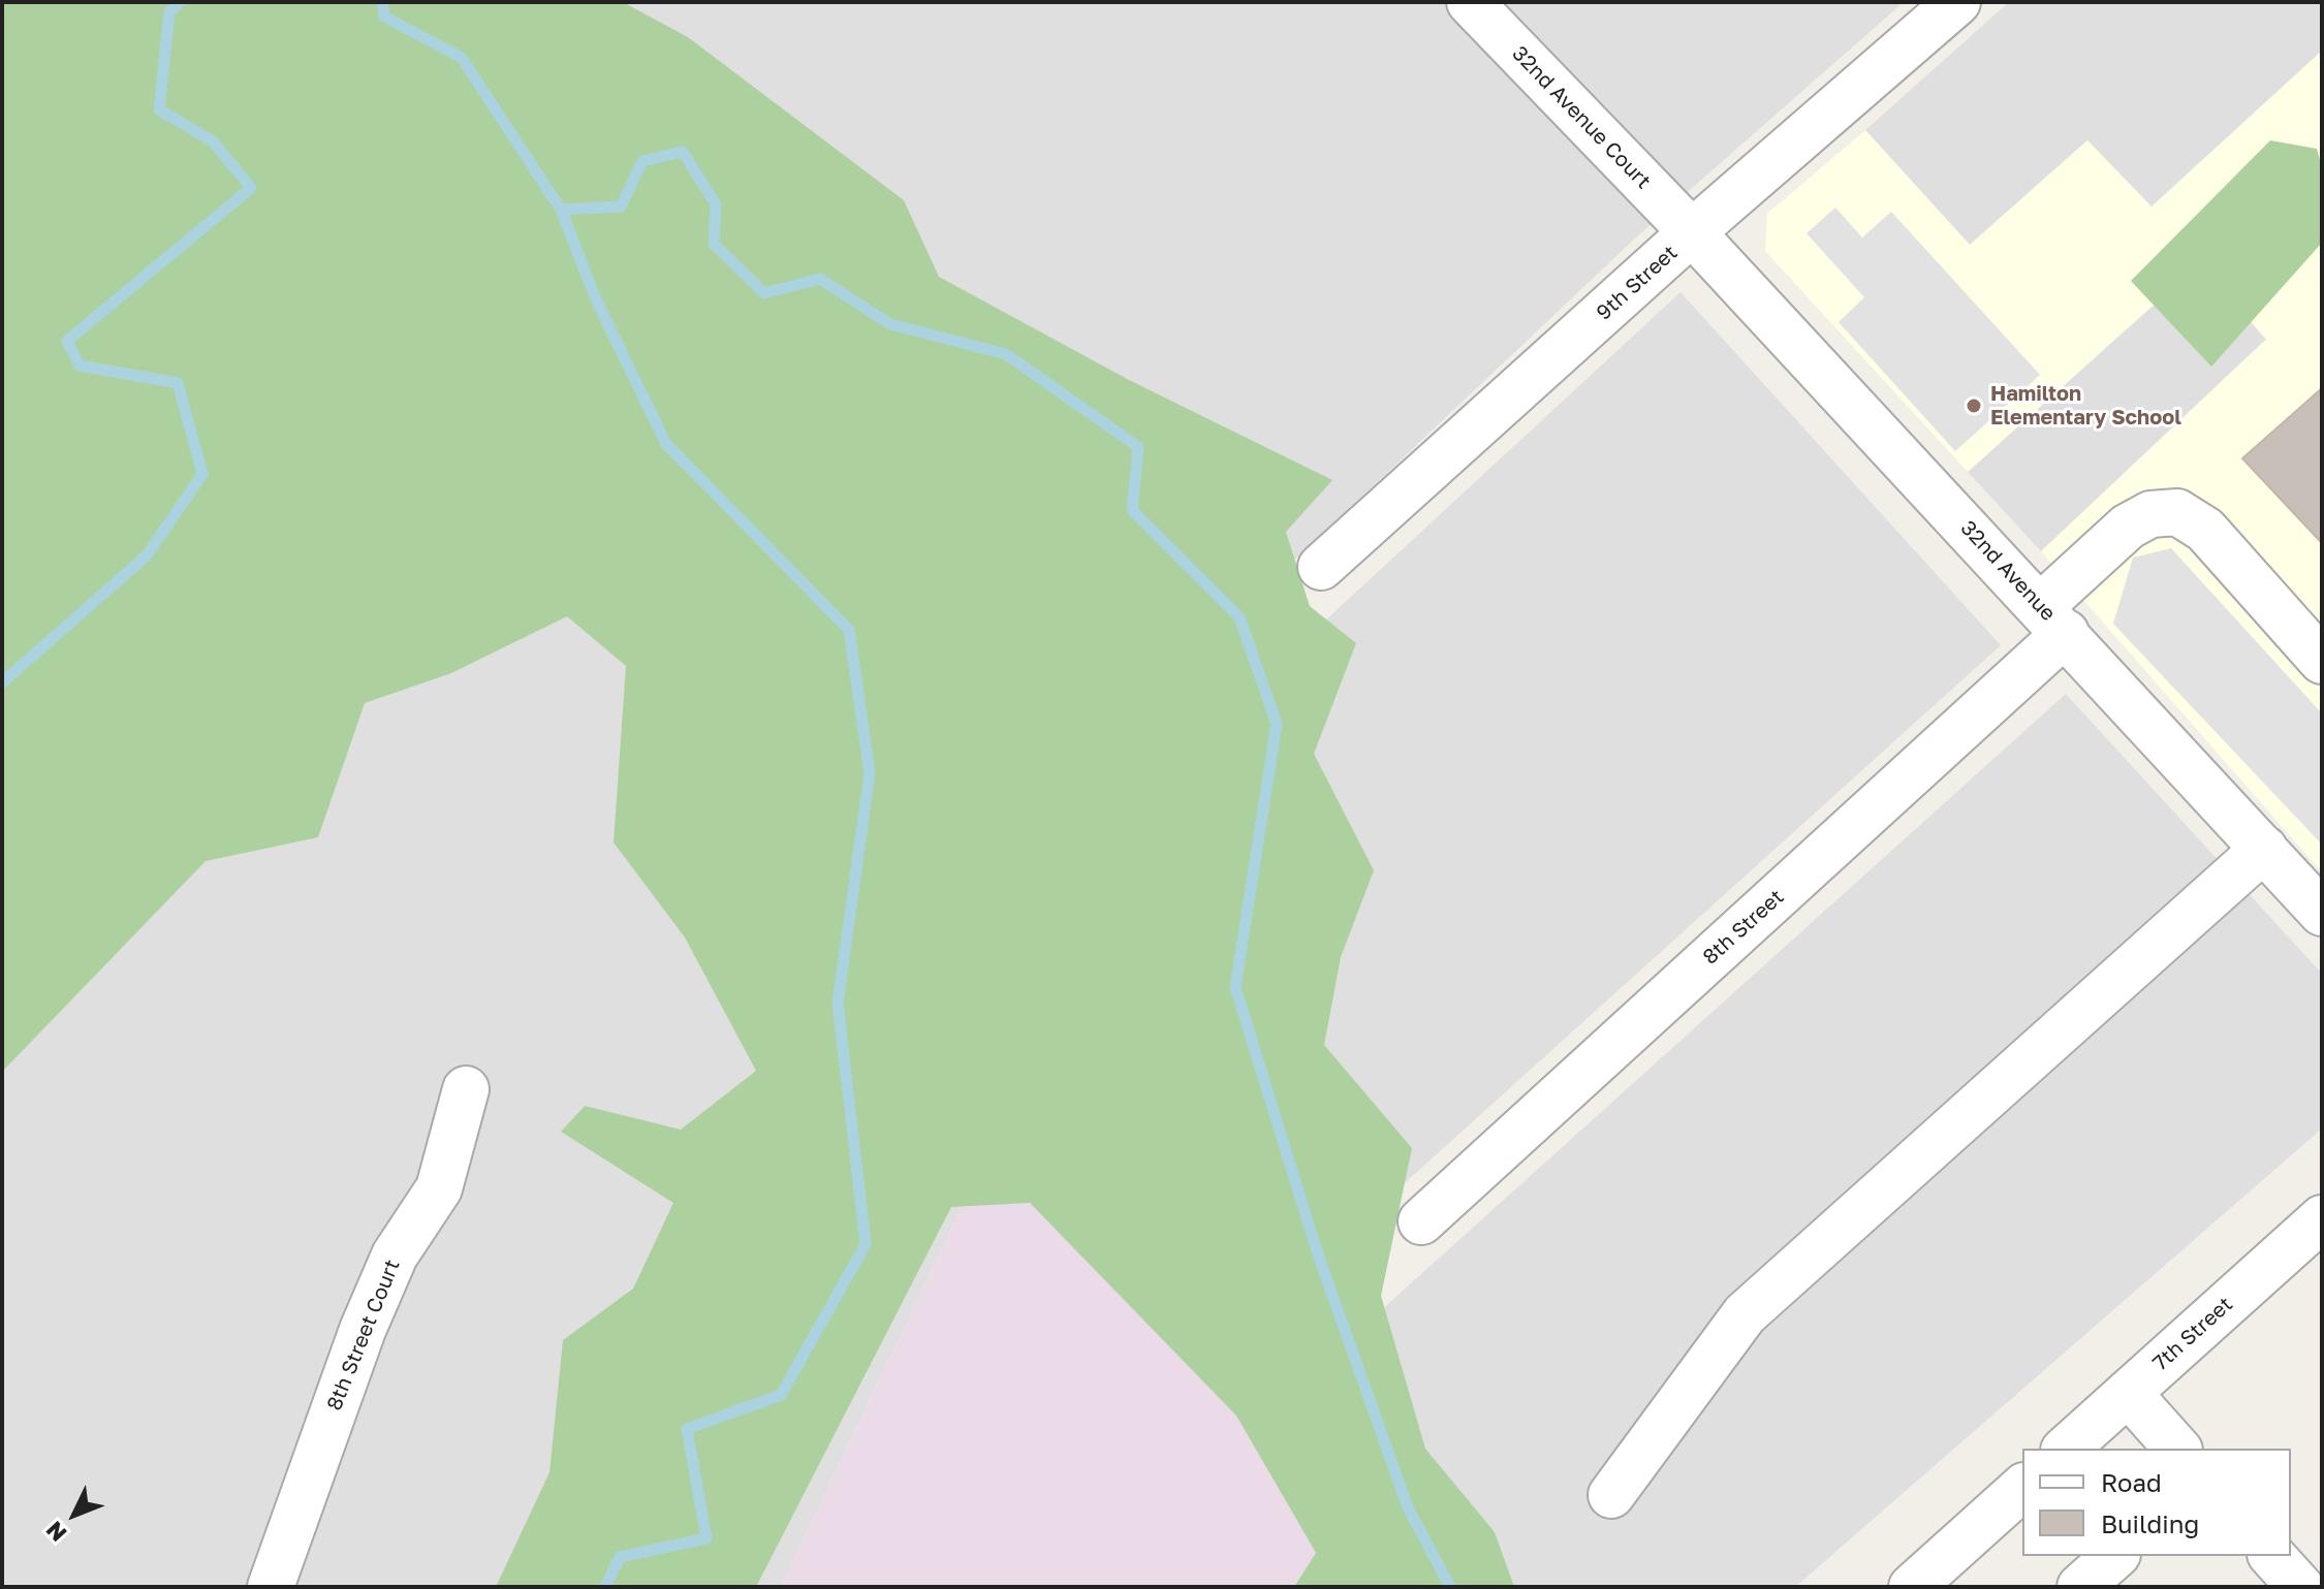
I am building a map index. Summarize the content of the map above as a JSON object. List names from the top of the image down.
{
  "streets": {
    "street": [
      "32nd Avenue Court",
      "9th Street",
      "32nd Avenue",
      "8th Street",
      "7th Street",
      "8th Street Court"
    ]
  },
  "crossings": [
    ["32nd Avenue Court", "9th Street"],
    ["32nd Avenue Court", "32nd Avenue"],
    ["9th Street", "32nd Avenue"],
    ["32nd Avenue", "8th Street"]
  ],
  "places": ["Hamilton Elementary School"],
  "legend": ["Road", "Building"],
  "north": "bottom left"
}
